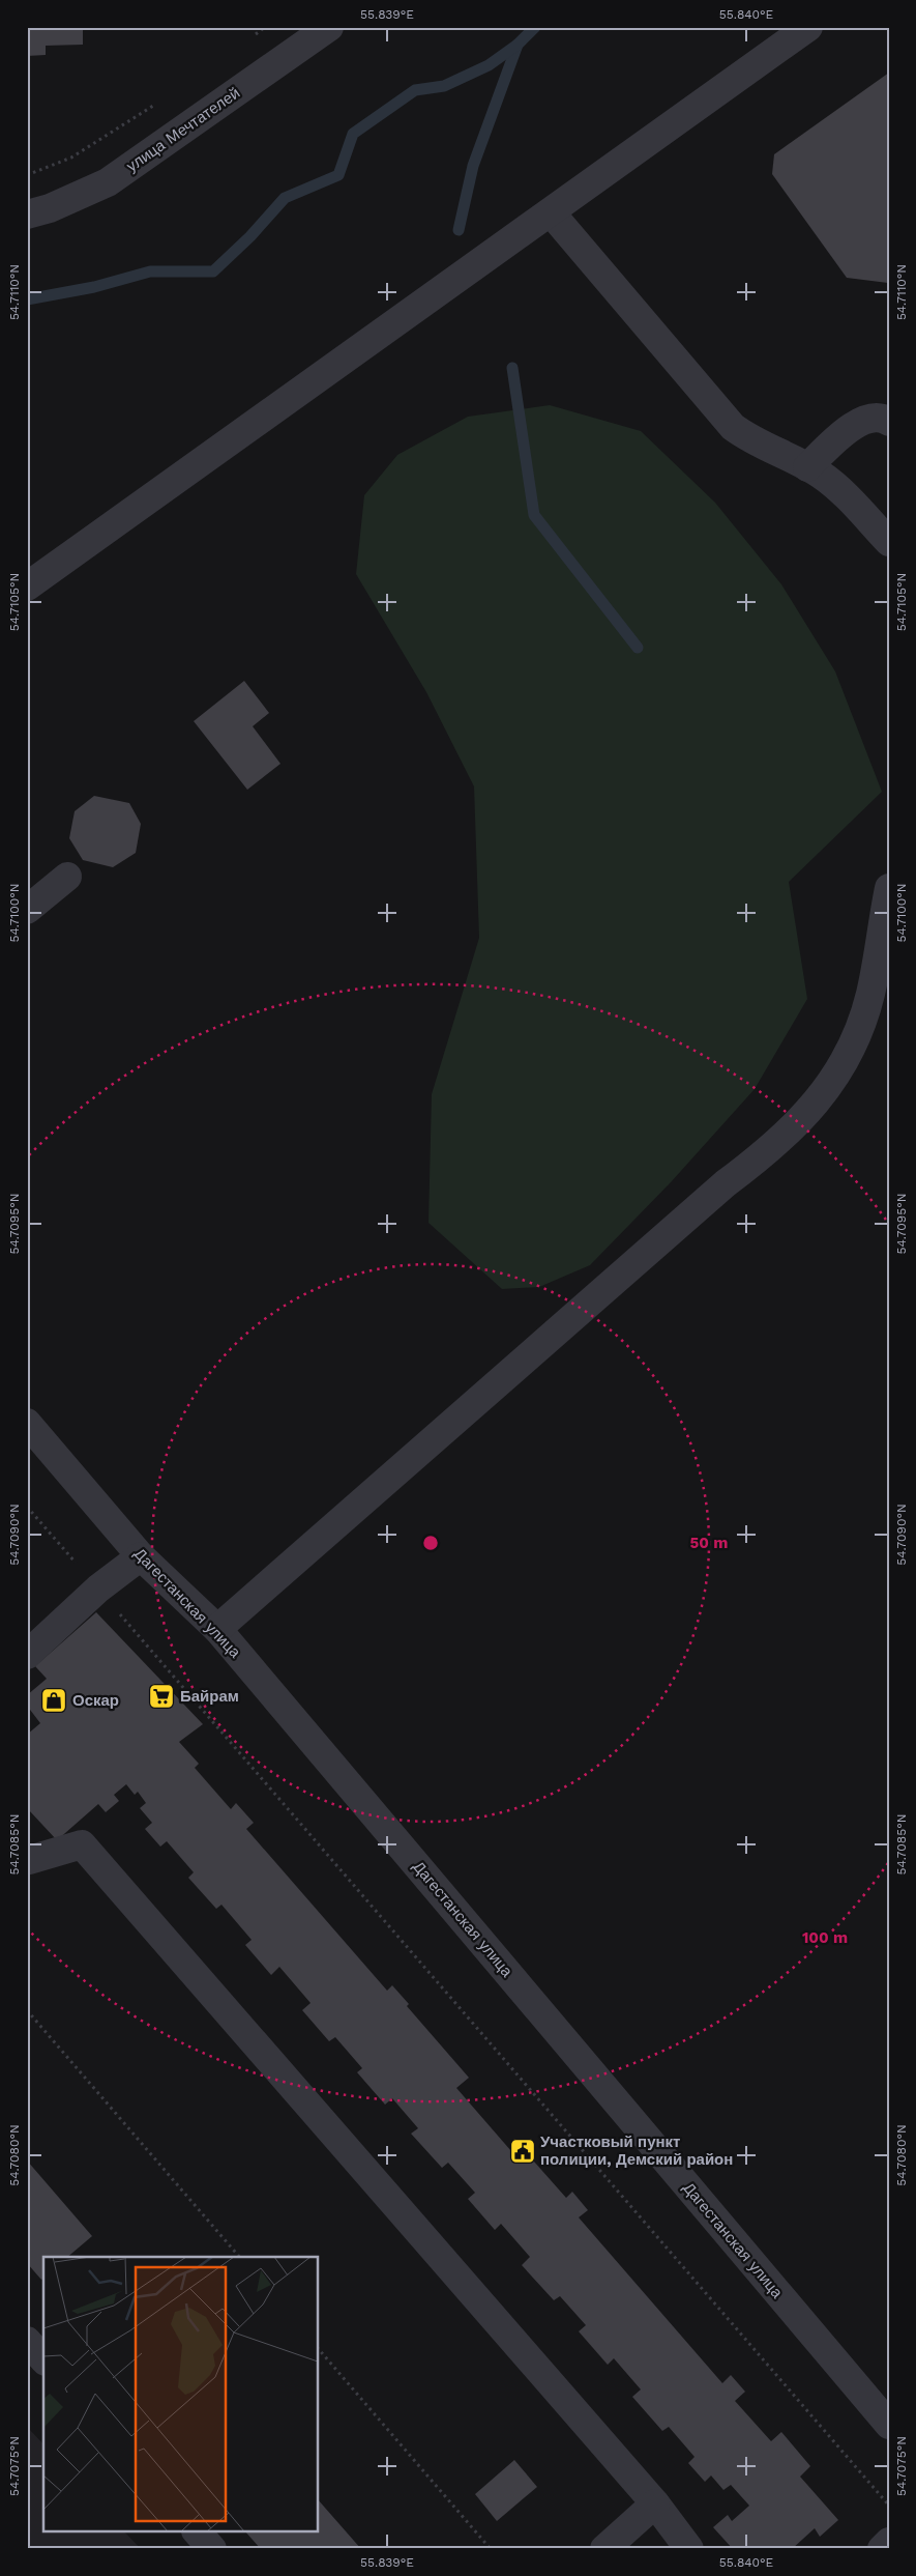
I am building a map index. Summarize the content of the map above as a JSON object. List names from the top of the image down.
{
  "streets": {
    "street": ["улица Мечтателей", "Дагестанская улица"]
  },
  "places": {
    "supermarket": ["Байрам"],
    "shop": ["Оскар"],
    "public building": ["Участковый пункт полиции, Демский район"]
  },
  "coordinates": [
    "55.839°E",
    "55.840°E",
    "54.7110°N",
    "54.7105°N",
    "54.7100°N",
    "54.7095°N",
    "54.7090°N",
    "54.7085°N",
    "54.7080°N",
    "54.7075°N"
  ],
  "rings": ["50 m", "100 m"]
}
